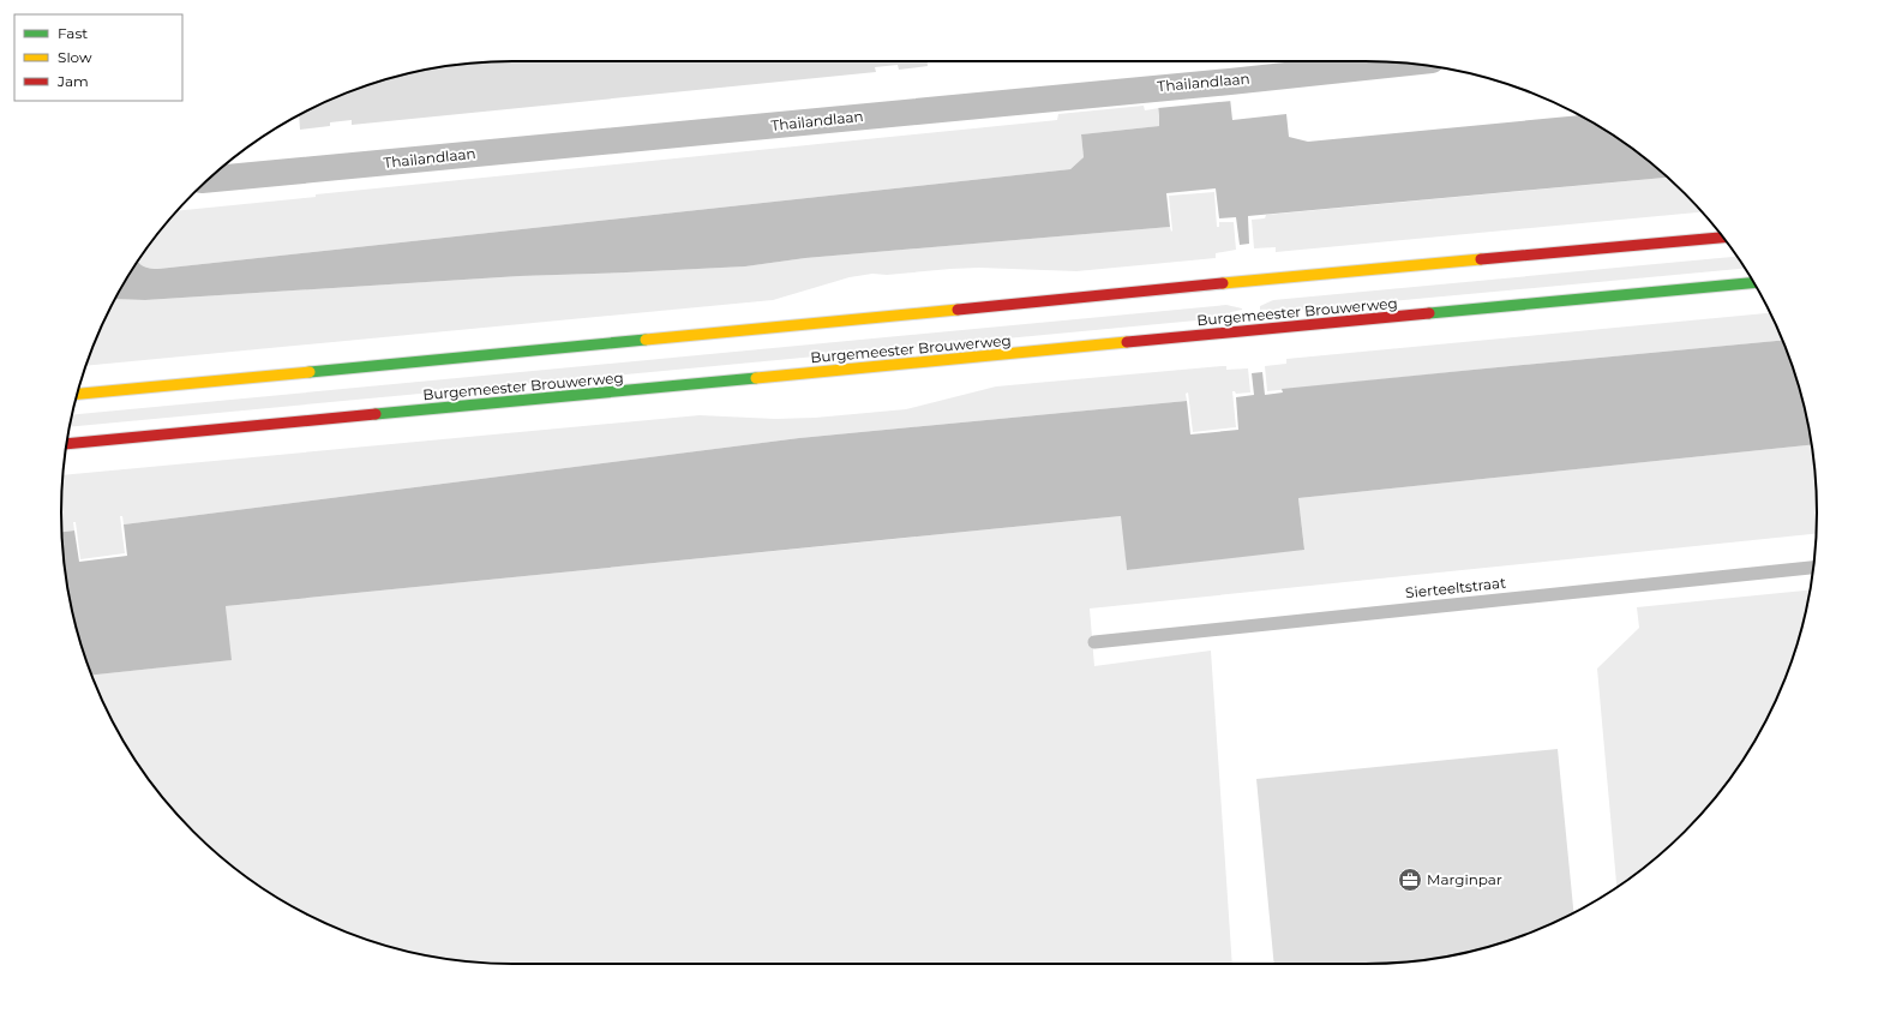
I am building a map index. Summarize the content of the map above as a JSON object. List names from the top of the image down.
{
  "streets": {
    "highway": ["Burgemeester Brouwerweg"],
    "street": ["Thailandlaan"],
    "lane": ["Sierteeltstraat"]
  },
  "places": {
    "office": ["Marginpar"]
  },
  "legend": ["Fast", "Slow", "Jam"]
}
